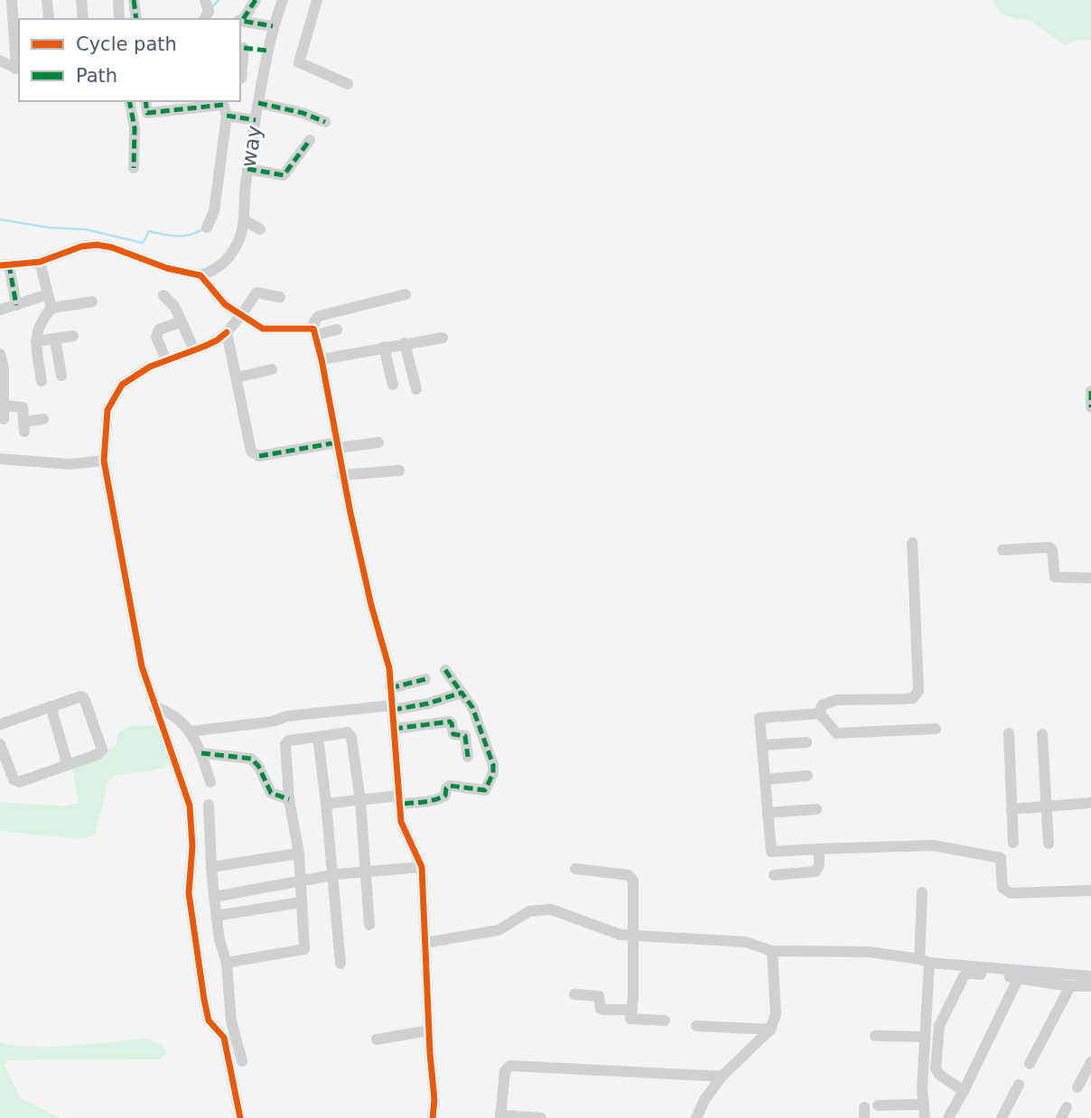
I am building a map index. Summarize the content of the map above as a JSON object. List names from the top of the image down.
{
  "streets": {
    "street": ["way"]
  },
  "legend": ["Cycle path", "Path"]
}
